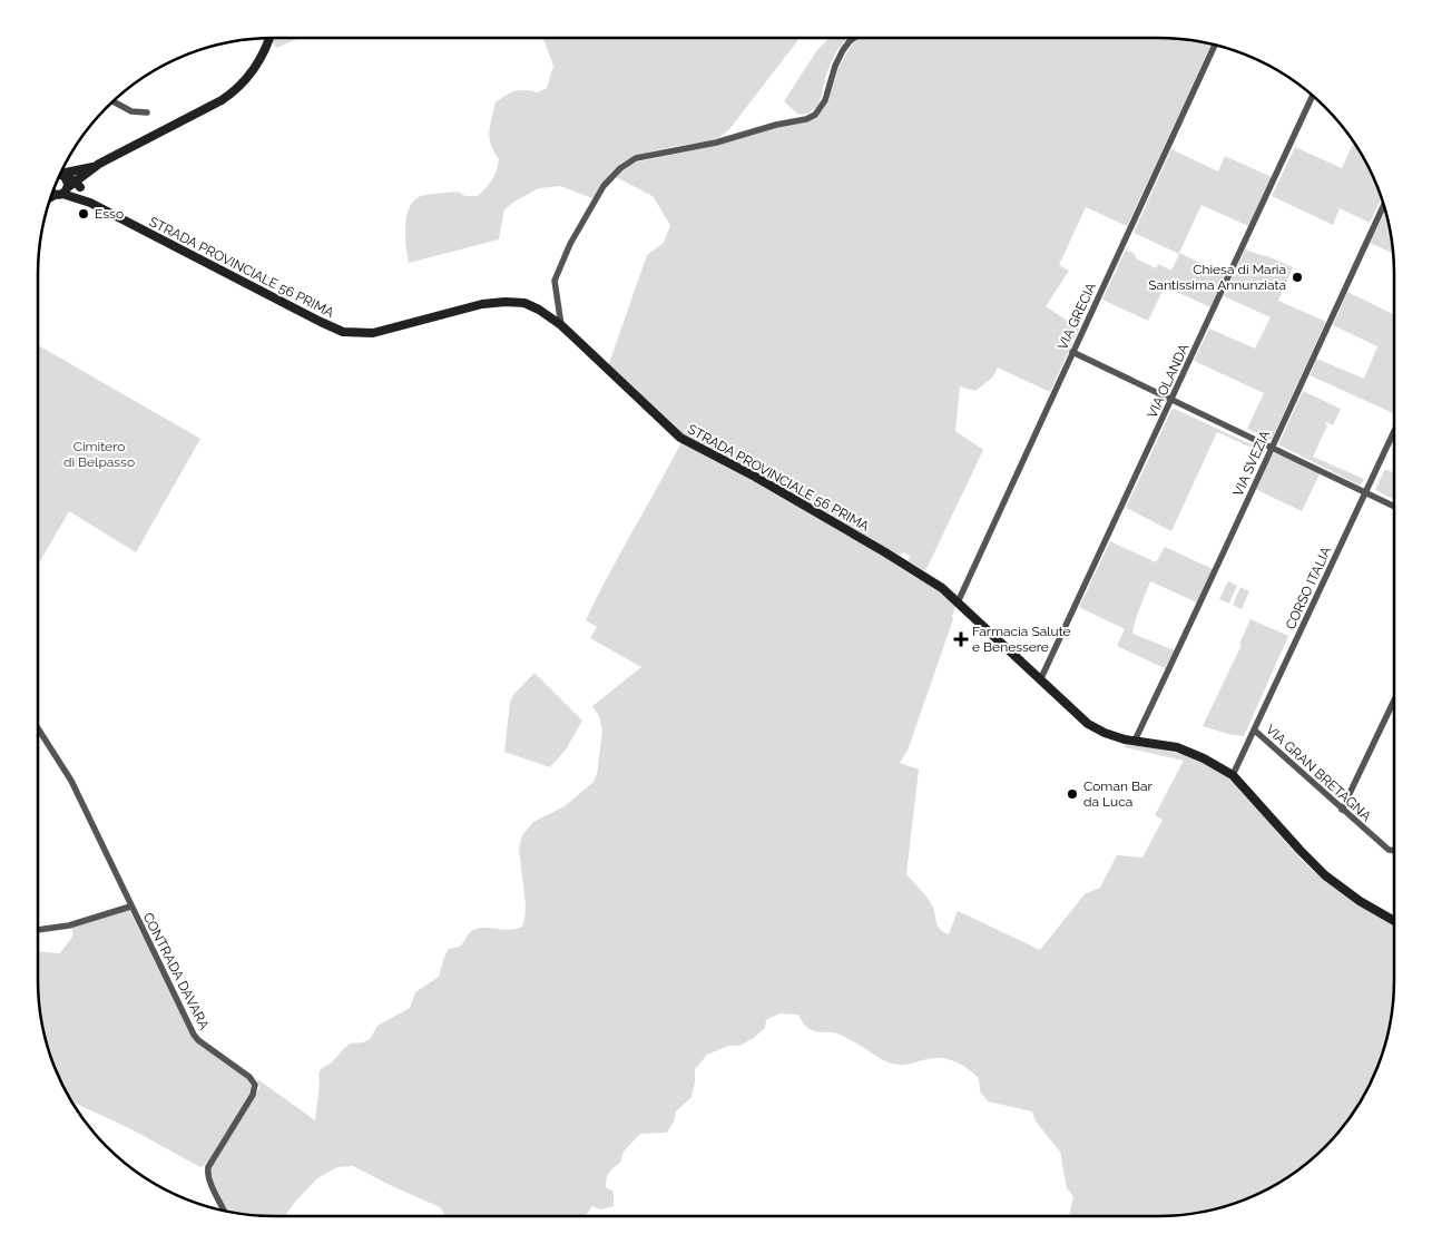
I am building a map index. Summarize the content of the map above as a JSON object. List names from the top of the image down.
{
  "streets": {
    "street": [
      "STRADA PROVINCIALE 56 PRIMA",
      "VIA GRECIA",
      "VIA OLANDA",
      "VIA SVEZIA",
      "CORSO ITALIA",
      "VIA GRAN BRETAGNA",
      "CONTRADA DAVARA"
    ]
  },
  "crossings": [
    ["STRADA PROVINCIALE 56 PRIMA", "VIA GRECIA"],
    ["STRADA PROVINCIALE 56 PRIMA", "VIA OLANDA"],
    ["STRADA PROVINCIALE 56 PRIMA", "VIA SVEZIA"],
    ["STRADA PROVINCIALE 56 PRIMA", "CORSO ITALIA"],
    ["CORSO ITALIA", "VIA GRAN BRETAGNA"]
  ],
  "parks": ["Cimitero di Belpasso"],
  "places": {
    "other": ["Esso", "Chiesa di Maria Santissima Annunziata", "Coman Bar da Luca"],
    "health": ["Farmacia Salute e Benessere"]
  }
}
